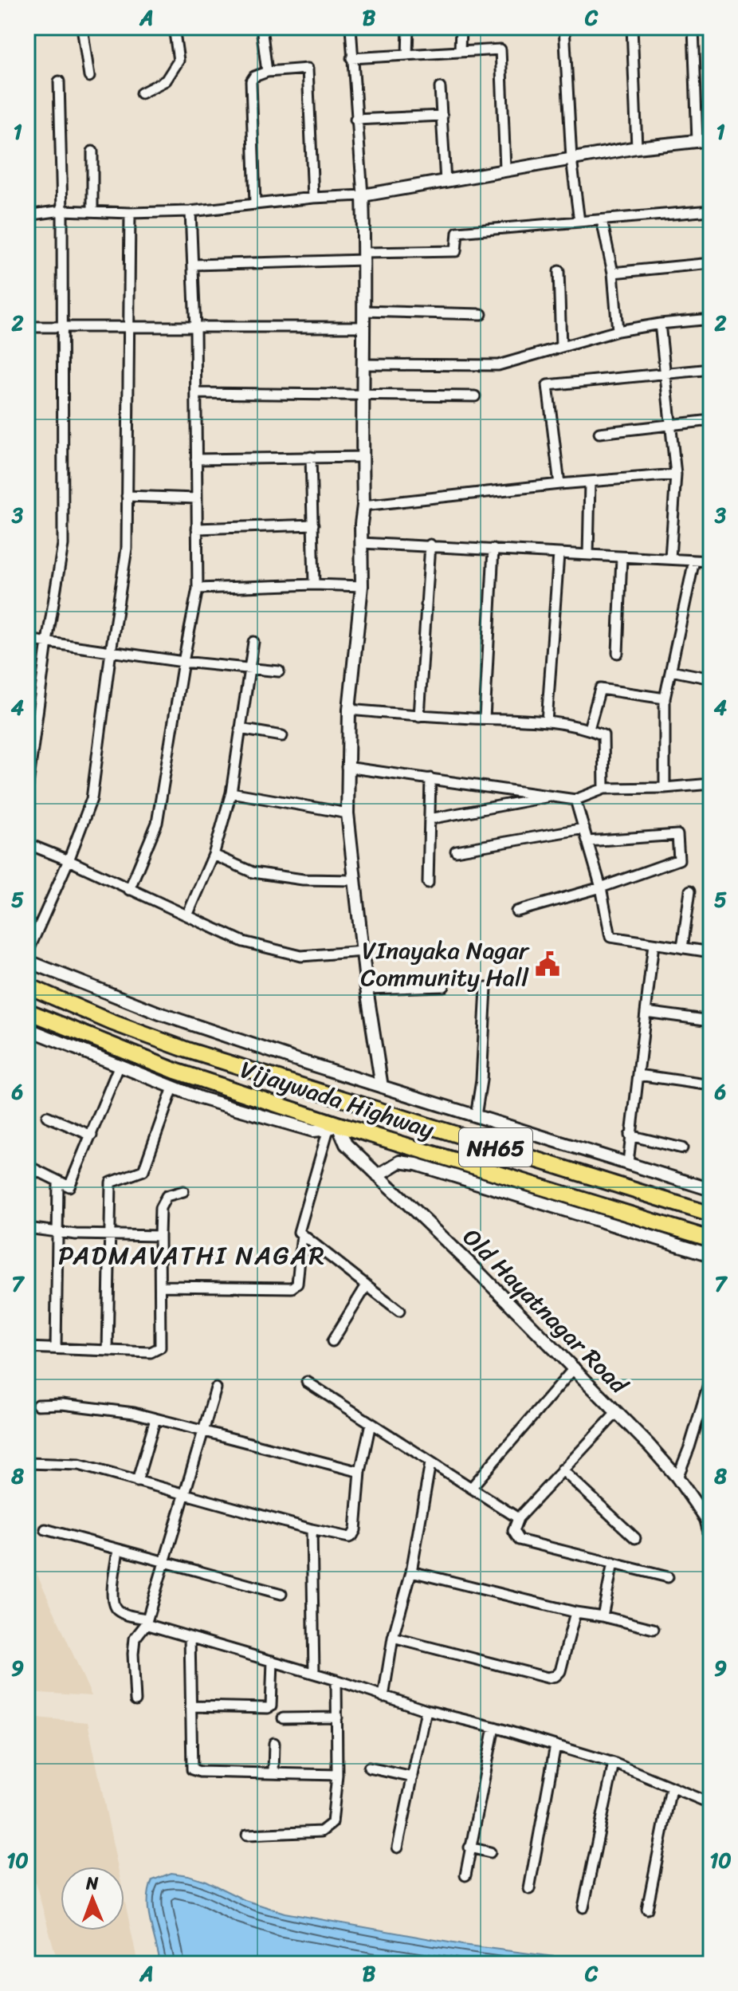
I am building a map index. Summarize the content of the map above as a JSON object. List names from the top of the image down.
{
  "streets": {
    "highway": ["Vijaywada Highway", "NH65"],
    "street": ["Old Hayatnagar Road"]
  },
  "crossings": [
    ["Vijaywada Highway", "Old Hayatnagar Road"]
  ],
  "districts": ["PADMAVATHI NAGAR"],
  "places": {
    "public building": ["VInayaka Nagar Community Hall"]
  },
  "north": "top",
  "grid": {
    "columns": ["A", "B", "C"],
    "rows": [
      "1",
      "2",
      "3",
      "4",
      "5",
      "6",
      "7",
      "8",
      "9",
      "10"
    ]
  }
}
